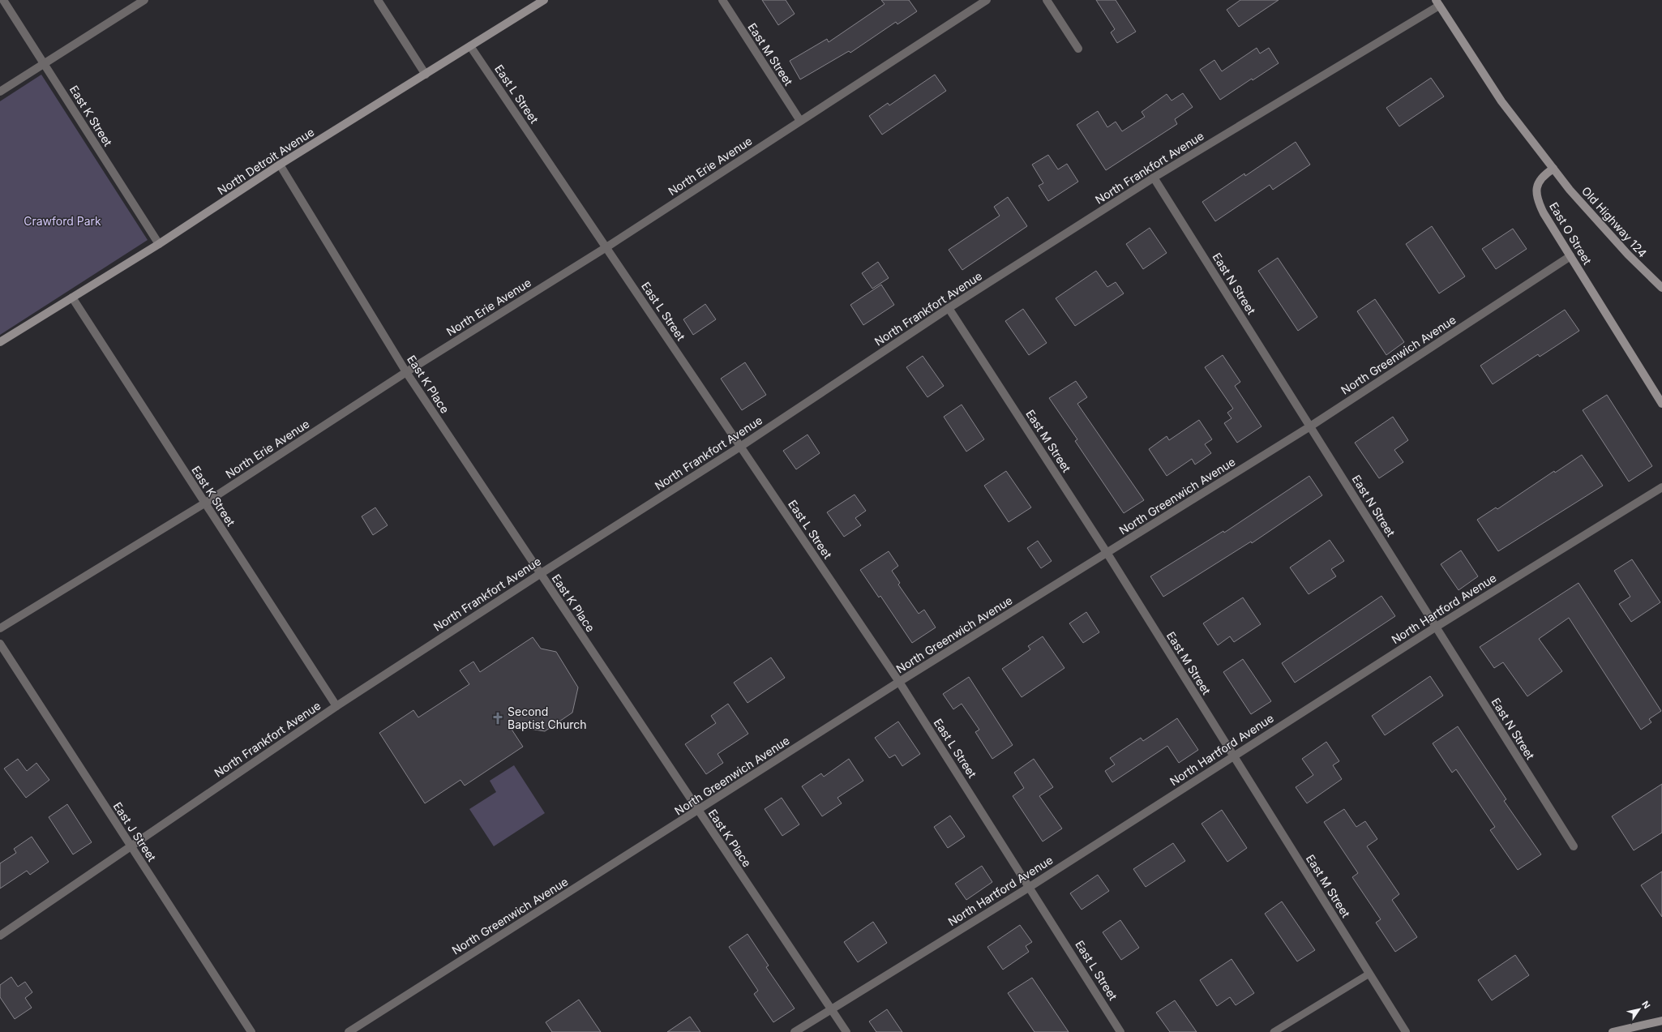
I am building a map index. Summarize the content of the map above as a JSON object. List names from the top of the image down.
{
  "streets": {
    "street": [
      "East M Street",
      "East L Street",
      "East K Street",
      "North Detroit Avenue",
      "North Erie Avenue",
      "North Frankfort Avenue",
      "Old Highway 124",
      "East O Street",
      "East N Street",
      "North Greenwich Avenue",
      "East K Place",
      "North Hartford Avenue",
      "East J Street"
    ]
  },
  "crossings": [
    ["East M Street", "North Erie Avenue"],
    ["East M Street", "North Frankfort Avenue"],
    ["East M Street", "North Greenwich Avenue"],
    ["East M Street", "North Hartford Avenue"],
    ["East L Street", "North Detroit Avenue"],
    ["East L Street", "North Erie Avenue"],
    ["East L Street", "North Frankfort Avenue"],
    ["East L Street", "North Greenwich Avenue"],
    ["East L Street", "North Hartford Avenue"],
    ["East K Street", "North Detroit Avenue"],
    ["East K Street", "North Erie Avenue"],
    ["East K Street", "North Frankfort Avenue"],
    ["North Detroit Avenue", "East K Place"],
    ["North Erie Avenue", "East K Place"],
    ["North Frankfort Avenue", "East N Street"],
    ["North Frankfort Avenue", "East K Place"],
    ["North Frankfort Avenue", "East J Street"],
    ["Old Highway 124", "East O Street"],
    ["East O Street", "North Greenwich Avenue"],
    ["East N Street", "North Greenwich Avenue"],
    ["East N Street", "North Hartford Avenue"],
    ["North Greenwich Avenue", "East K Place"],
    ["East K Place", "North Hartford Avenue"]
  ],
  "parks": ["Crawford Park"],
  "places": {
    "church": ["Second Baptist Church"]
  },
  "north": "top right"
}
